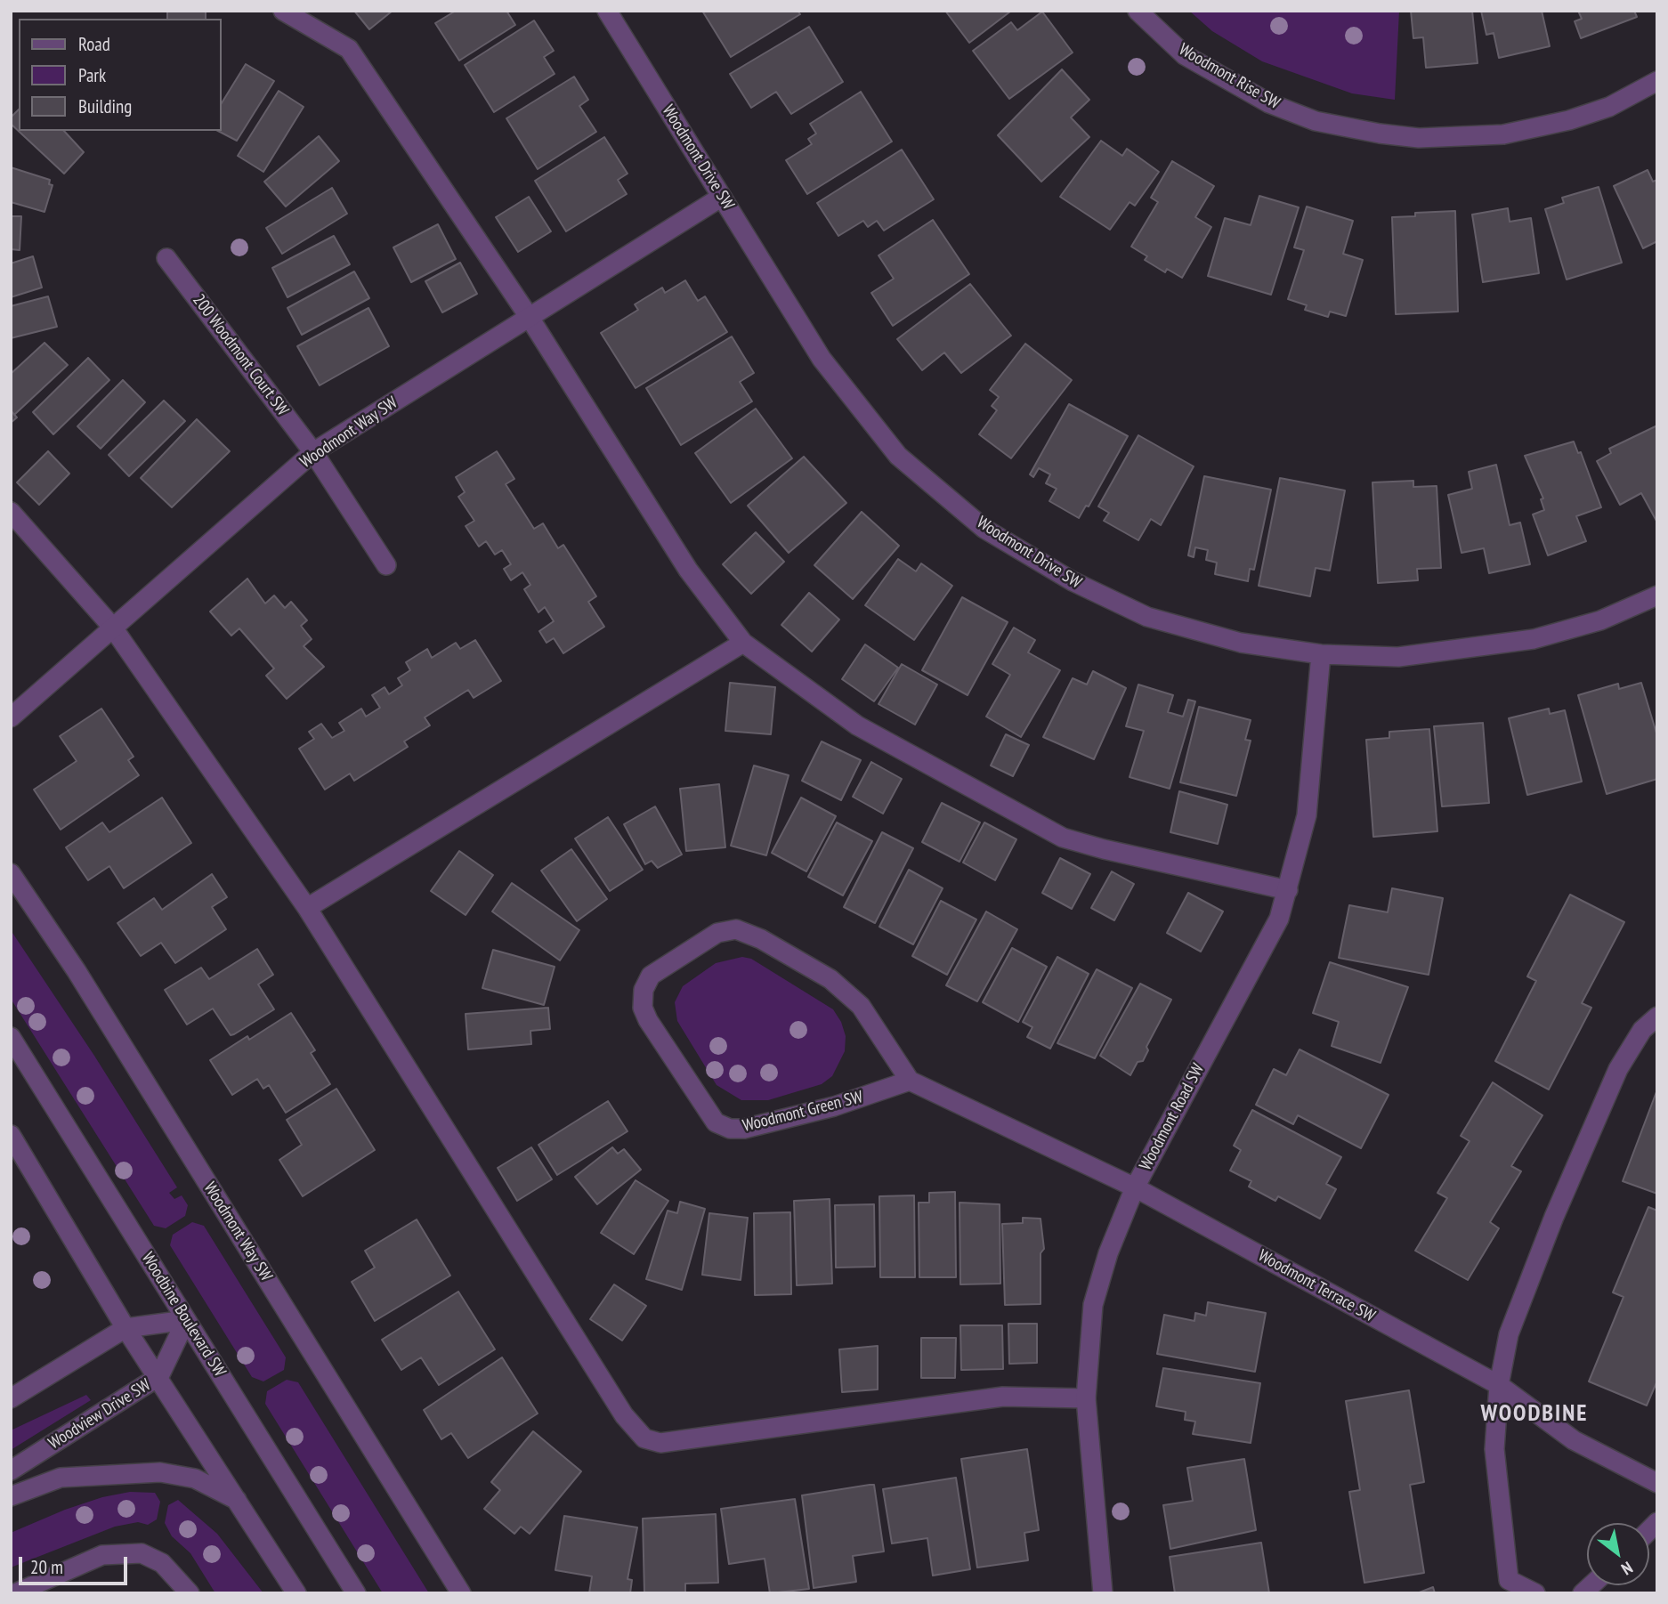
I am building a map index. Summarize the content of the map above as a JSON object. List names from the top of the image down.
{
  "streets": {
    "street": [
      "Woodmont Rise SW",
      "Woodmont Drive SW",
      "200 Woodmont Court SW",
      "Woodmont Way SW",
      "Woodmont Green SW",
      "Woodmont Road SW",
      "Woodmont Terrace SW",
      "Woodbine Boulevard SW",
      "Woodview Drive SW"
    ]
  },
  "crossings": [
    ["Woodmont Drive SW", "Woodmont Way SW"],
    ["Woodmont Drive SW", "Woodmont Road SW"],
    ["200 Woodmont Court SW", "Woodmont Way SW"],
    ["Woodmont Road SW", "Woodmont Terrace SW"],
    ["Woodbine Boulevard SW", "Woodview Drive SW"]
  ],
  "districts": ["WOODBINE"],
  "legend": ["Road", "Park", "Building"],
  "scale_bar": "20 m",
  "north": "bottom right"
}
